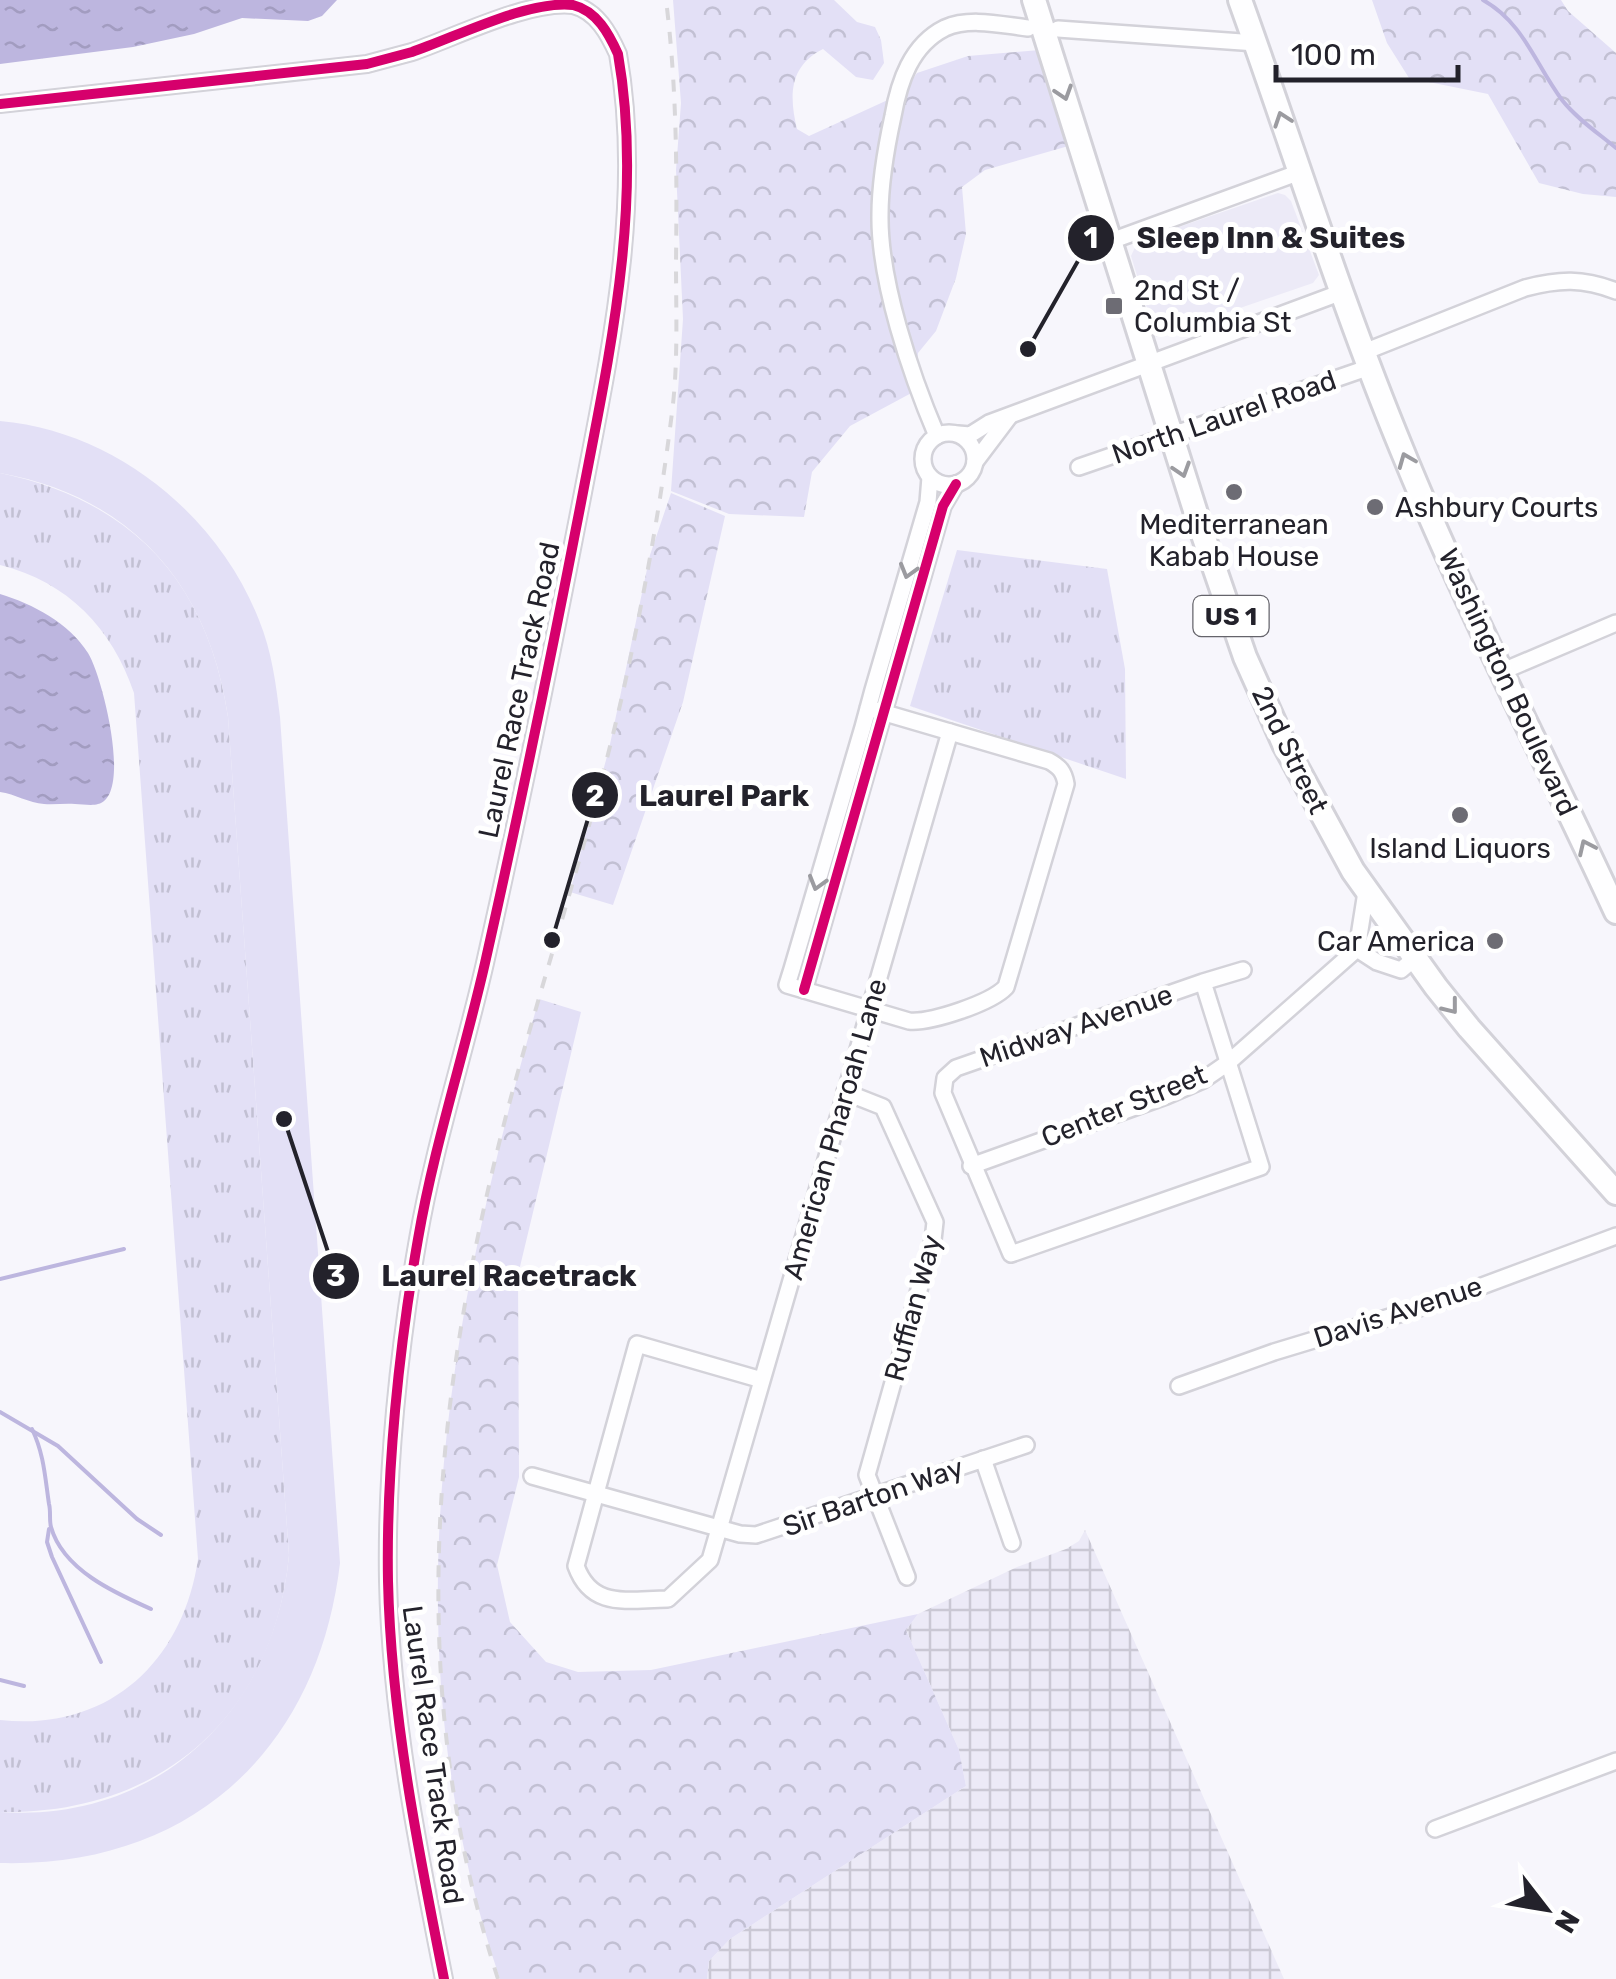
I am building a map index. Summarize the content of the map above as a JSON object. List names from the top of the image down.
{
  "streets": {
    "main road": ["US 1", "Washington Boulevard", "2nd Street"],
    "street": [
      "North Laurel Road",
      "Laurel Race Track Road",
      "Midway Avenue",
      "Center Street",
      "American Pharoah Lane",
      "Ruffian Way",
      "Davis Avenue",
      "Sir Barton Way"
    ]
  },
  "crossings": [
    ["North Laurel Road", "Washington Boulevard"],
    ["North Laurel Road", "2nd Street"],
    ["Midway Avenue", "Center Street"],
    ["American Pharoah Lane", "Ruffian Way"],
    ["American Pharoah Lane", "Sir Barton Way"],
    ["Ruffian Way", "Sir Barton Way"]
  ],
  "one_way": ["Washington Boulevard", "2nd Street"],
  "places": {
    "transit": ["2nd St / Columbia St"],
    "other": [
      "Sleep Inn & Suites",
      "Mediterranean Kabab House",
      "Ashbury Courts",
      "Island Liquors",
      "Laurel Park",
      "Car America",
      "Laurel Racetrack"
    ]
  },
  "scale_bar": "100 m",
  "north": "bottom right"
}
